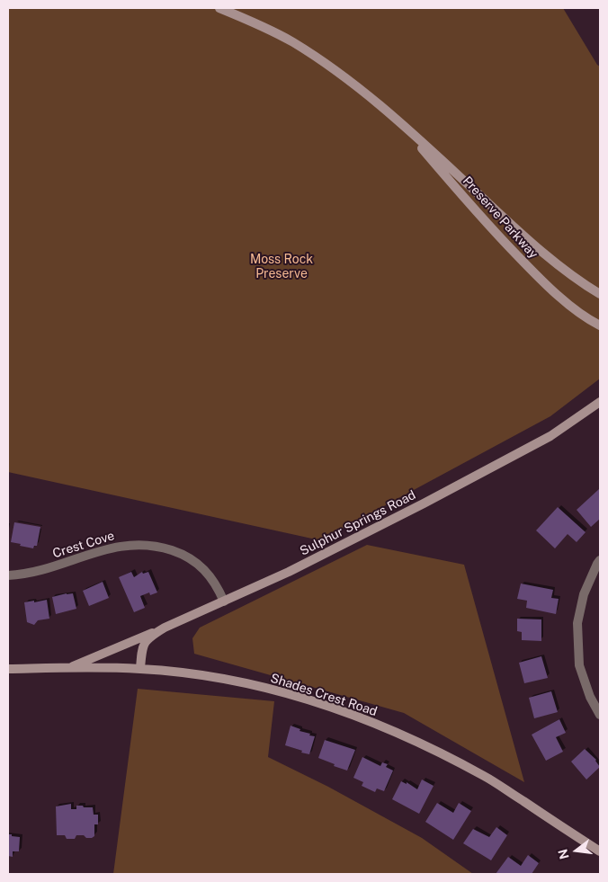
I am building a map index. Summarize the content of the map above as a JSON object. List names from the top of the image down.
{
  "streets": {
    "street": [
      "Preserve Parkway",
      "Sulphur Springs Road",
      "Crest Cove",
      "Shades Crest Road"
    ]
  },
  "crossings": [
    ["Sulphur Springs Road", "Crest Cove"],
    ["Sulphur Springs Road", "Shades Crest Road"]
  ],
  "parks": ["Moss Rock Preserve"],
  "north": "left"
}
